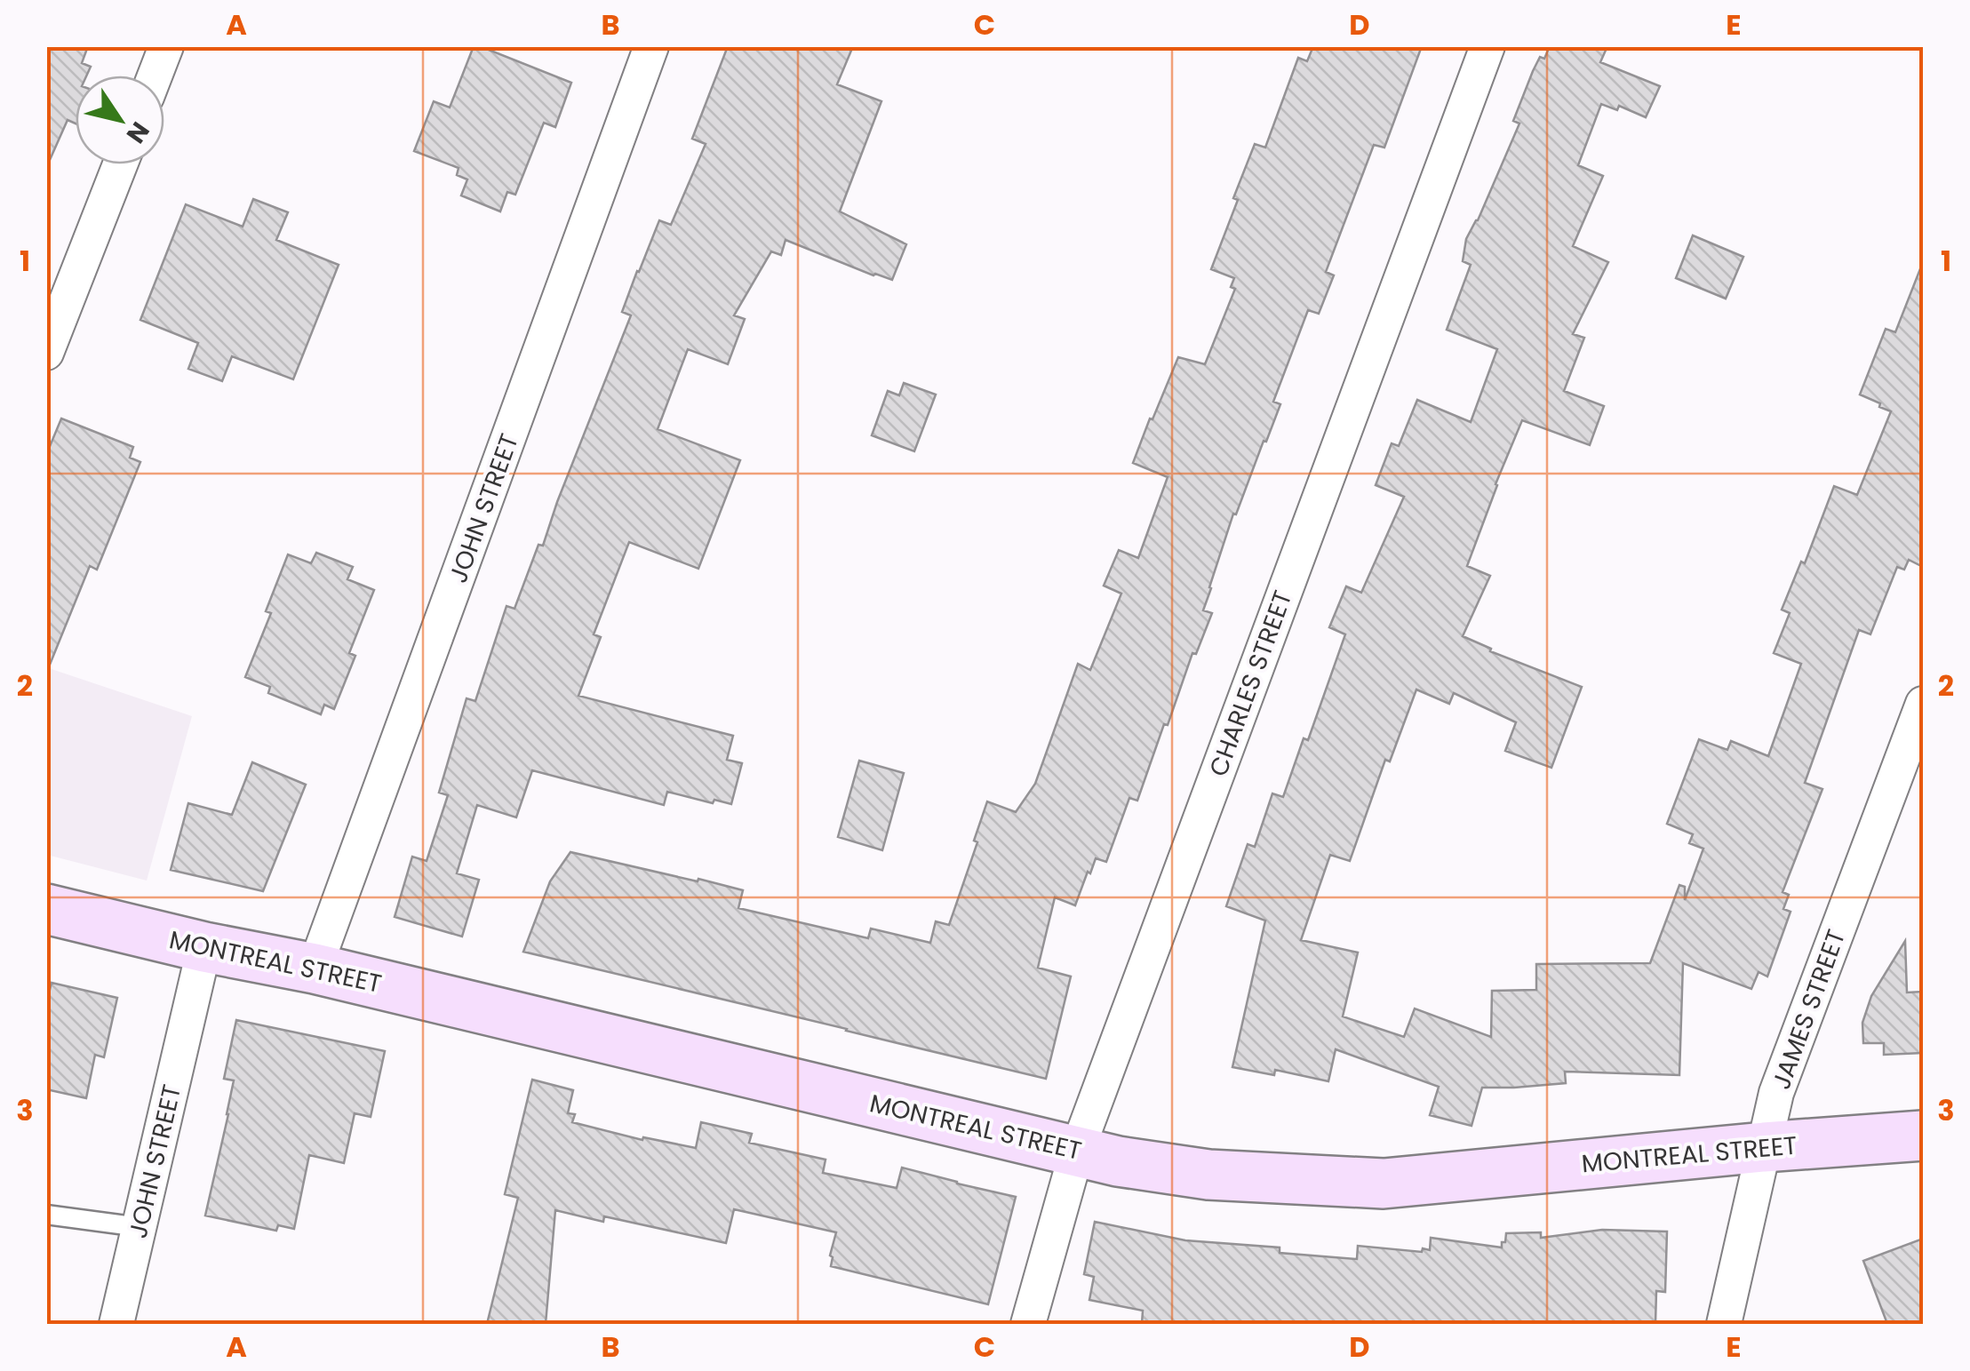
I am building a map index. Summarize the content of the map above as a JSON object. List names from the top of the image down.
{
  "streets": {
    "main road": ["MONTREAL STREET"],
    "street": ["JOHN STREET", "CHARLES STREET", "JAMES STREET"]
  },
  "crossings": [
    ["JOHN STREET", "MONTREAL STREET"],
    ["CHARLES STREET", "MONTREAL STREET"],
    ["MONTREAL STREET", "JAMES STREET"]
  ],
  "north": "bottom right",
  "grid": {
    "columns": [
      "A",
      "B",
      "C",
      "D",
      "E"
    ],
    "rows": ["1", "2", "3"]
  }
}
